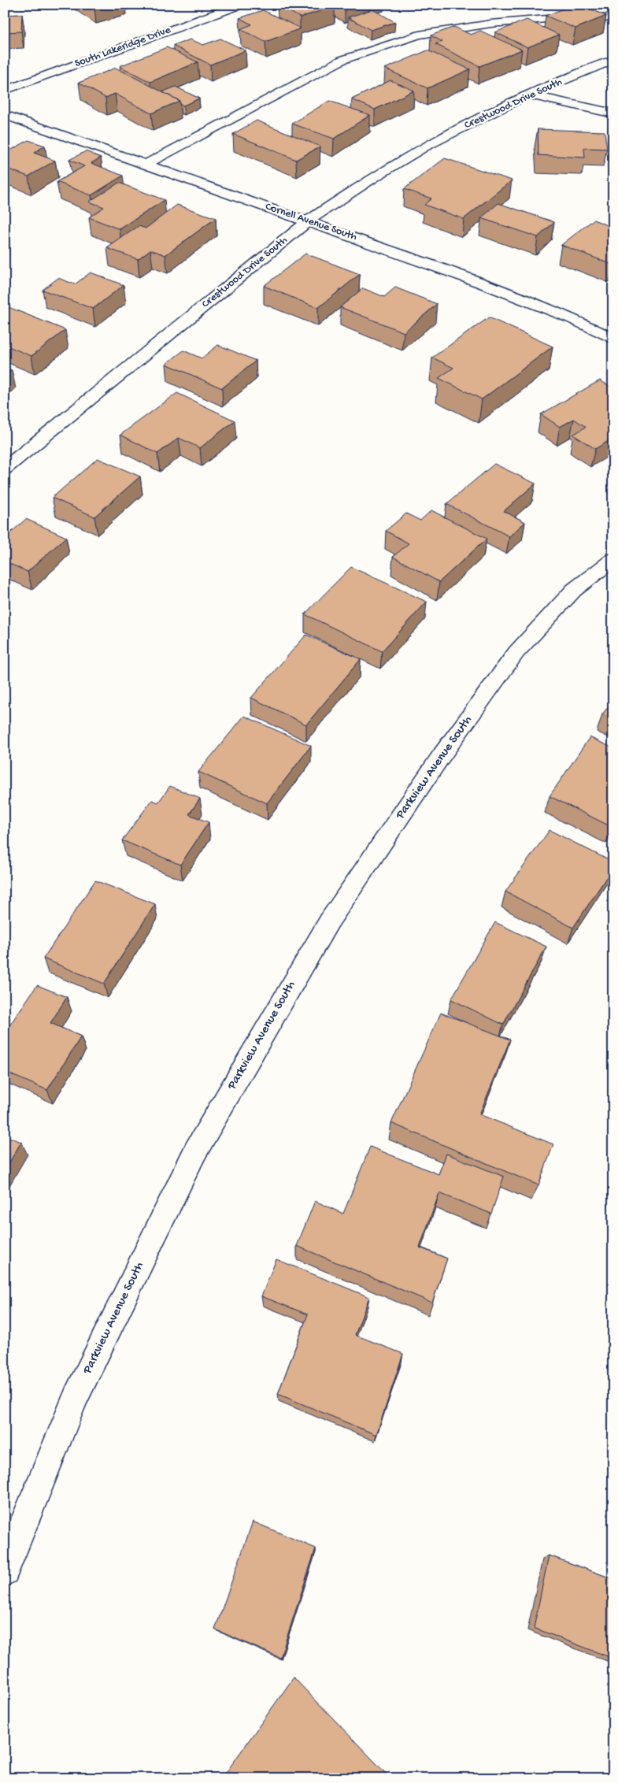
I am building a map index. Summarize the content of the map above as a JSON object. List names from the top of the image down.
{
  "streets": {
    "street": [
      "South Lakeridge Drive",
      "Crestwood Drive South",
      "Cornell Avenue South",
      "Parkview Avenue South"
    ]
  },
  "crossings": [
    ["Crestwood Drive South", "Cornell Avenue South"]
  ]
}
